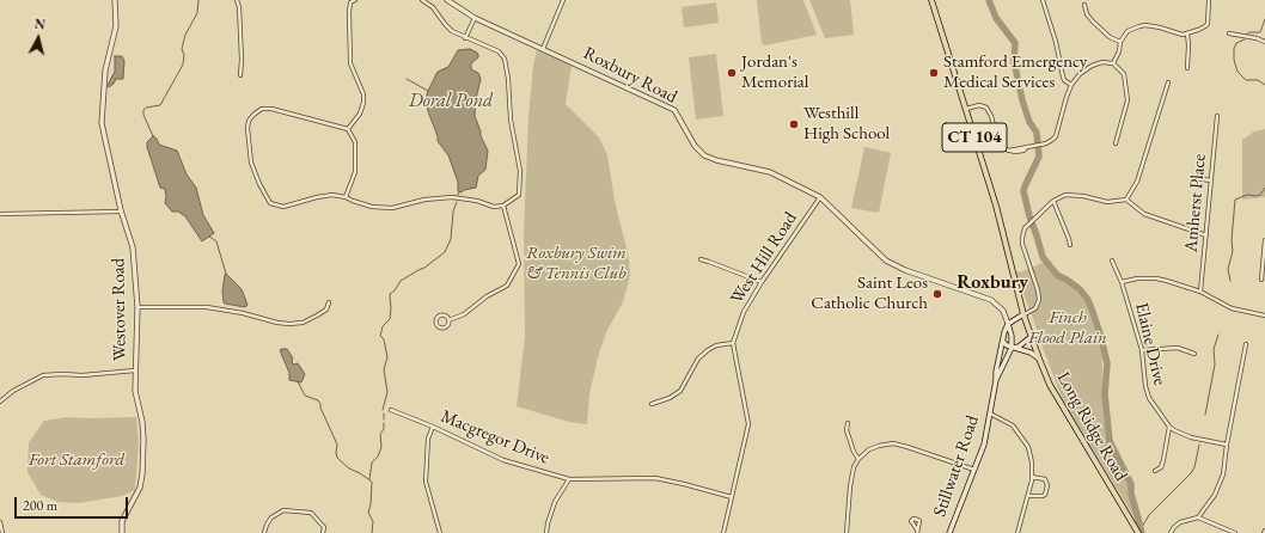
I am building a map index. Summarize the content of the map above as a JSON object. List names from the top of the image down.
{
  "streets": {
    "main road": ["CT 104", "Long Ridge Road"],
    "street": [
      "Roxbury Road",
      "Amherst Place",
      "West Hill Road",
      "Westover Road",
      "Elaine Drive",
      "Macgregor Drive",
      "Stillwater Road"
    ]
  },
  "crossings": [
    ["Roxbury Road", "West Hill Road"],
    ["Roxbury Road", "Stillwater Road"]
  ],
  "districts": ["Roxbury"],
  "water": ["Doral Pond"],
  "parks": ["Roxbury Swim & Tennis Club", "Finch Flood Plain", "Fort Stamford"],
  "places": [
    "Jordan's Memorial",
    "Stamford Emergency Medical Services",
    "Westhill High School",
    "Saint Leos Catholic Church"
  ],
  "scale_bar": "200 m",
  "north": "top"
}
